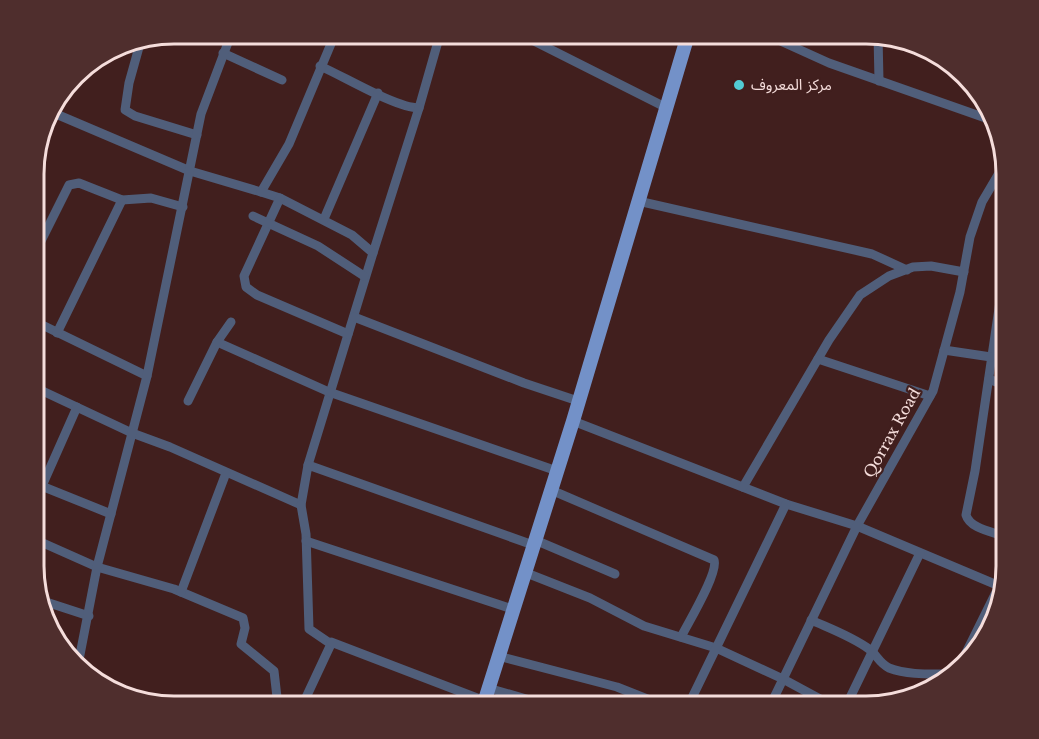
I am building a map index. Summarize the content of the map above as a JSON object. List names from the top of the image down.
{
  "streets": {
    "street": ["Qorrax Road"]
  },
  "places": ["مركز المعروف"]
}
